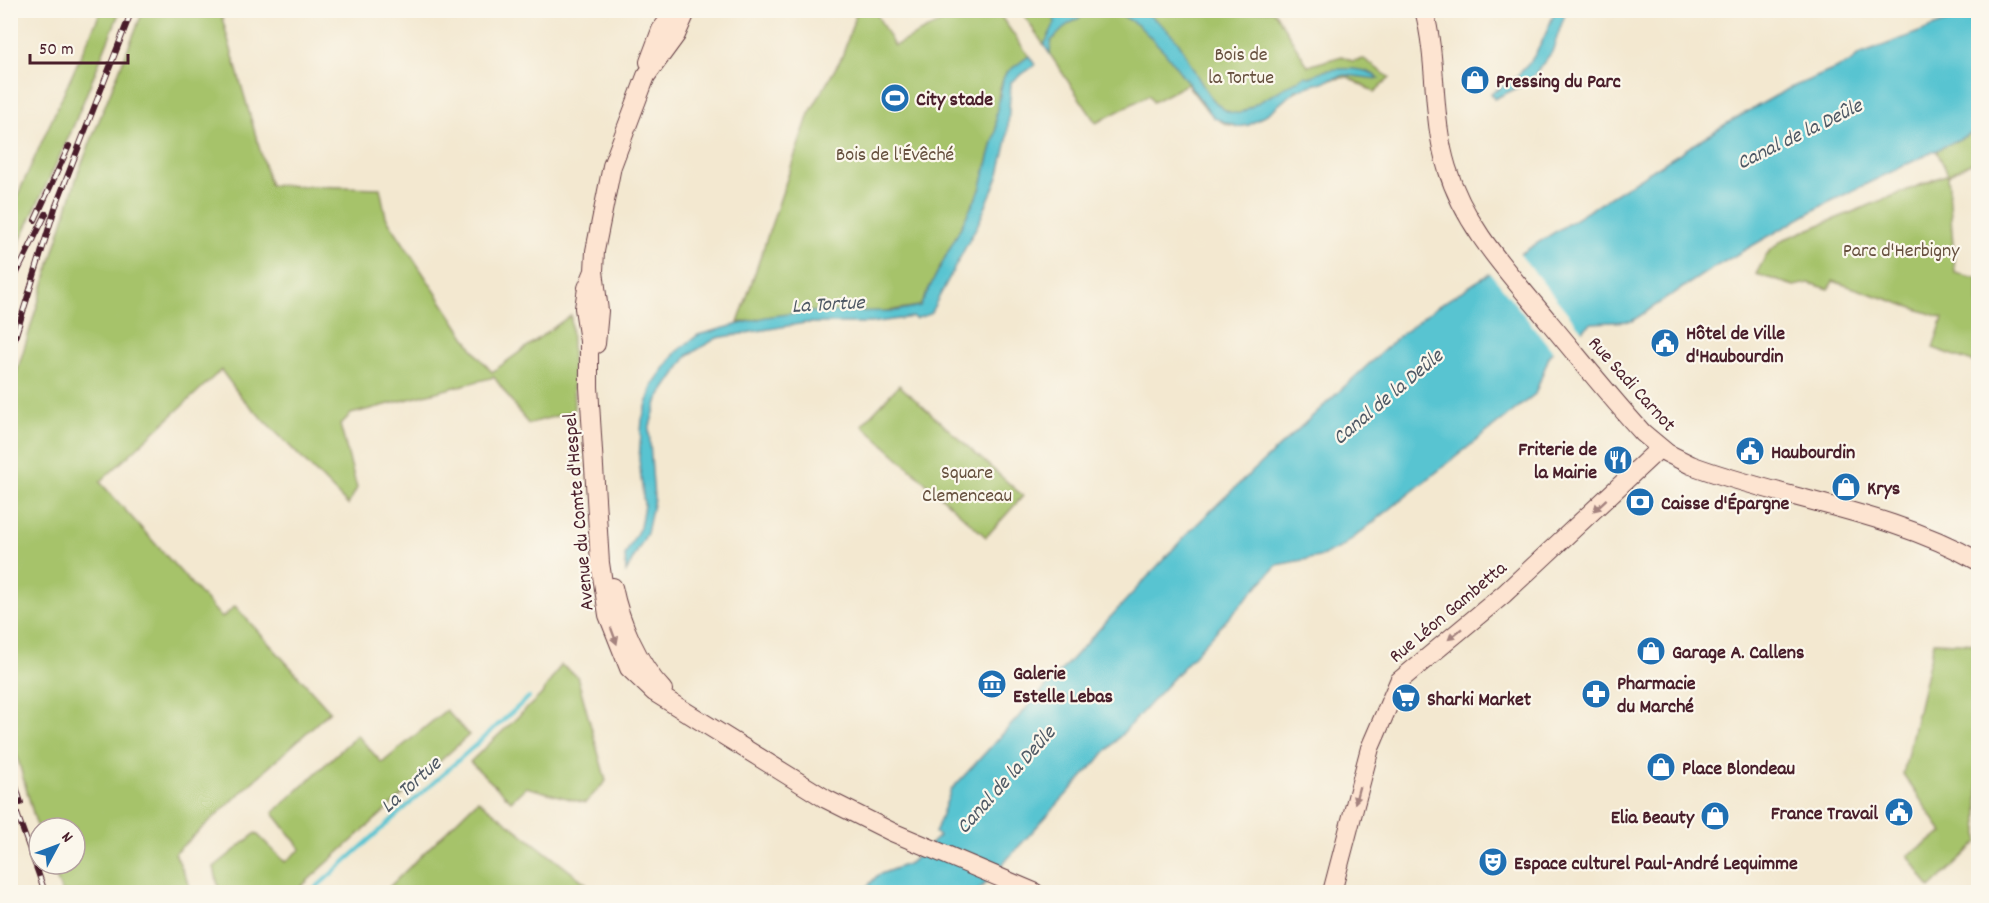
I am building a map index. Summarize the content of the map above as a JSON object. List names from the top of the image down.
{
  "streets": {
    "street": ["Rue Sadi Carnot", "Avenue du Comte d'Hespel", "Rue Léon Gambetta"]
  },
  "crossings": [
    ["Rue Sadi Carnot", "Rue Léon Gambetta"]
  ],
  "one_way": ["Rue Léon Gambetta"],
  "water": ["Canal de la Deûle", "La Tortue"],
  "parks": [
    "Bois de la Tortue",
    "Bois de l'Évêché",
    "Parc d'Herbigny",
    "Square Clemenceau"
  ],
  "places": {
    "shop": [
      "Pressing du Parc",
      "Krys",
      "Garage A. Callens",
      "Place Blondeau",
      "Elia Beauty"
    ],
    "sports": ["City stade"],
    "public building": ["Hôtel de Ville d'Haubourdin", "Haubourdin", "France Travail"],
    "restaurant": ["Friterie de la Mairie"],
    "bank": ["Caisse d'Épargne"],
    "museum": ["Galerie Estelle Lebas"],
    "pharmacy": ["Pharmacie du Marché"],
    "supermarket": ["Sharki Market"],
    "theatre": ["Espace culturel Paul-André Lequimme"]
  },
  "scale_bar": "50 m",
  "north": "top right"
}
